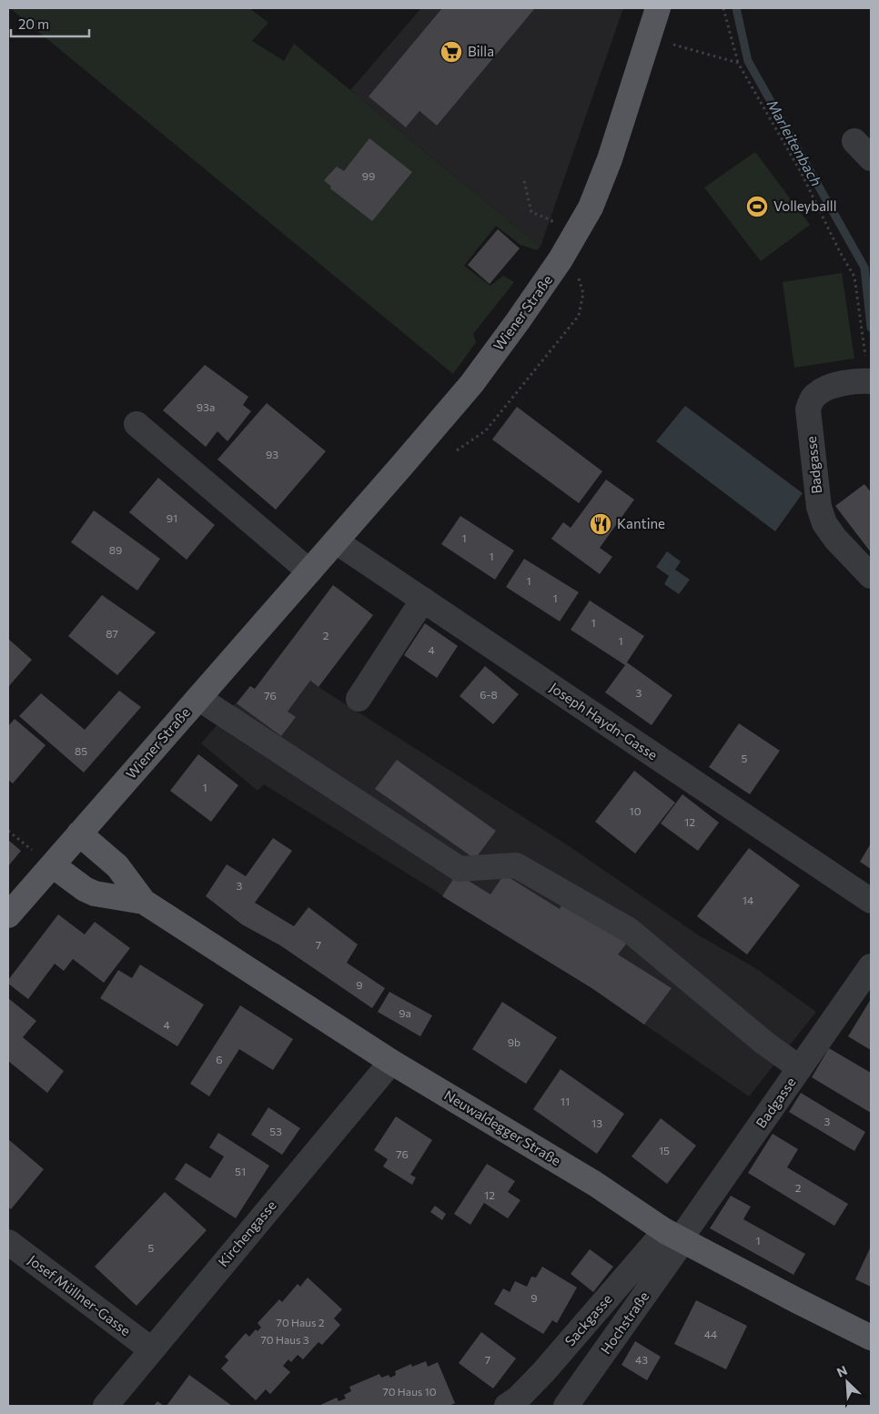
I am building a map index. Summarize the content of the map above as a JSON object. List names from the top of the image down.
{
  "streets": {
    "main road": ["Wiener Straße", "Neuwaldegger Straße"],
    "street": [
      "Badgasse",
      "Joseph Haydn-Gasse",
      "Kirchengasse",
      "Josef Müllner-Gasse",
      "Sackgasse",
      "Hochstraße"
    ]
  },
  "crossings": [
    ["Wiener Straße", "Joseph Haydn-Gasse"],
    ["Wiener Straße", "Neuwaldegger Straße"],
    ["Badgasse", "Neuwaldegger Straße"],
    ["Badgasse", "Sackgasse"],
    ["Badgasse", "Hochstraße"],
    ["Neuwaldegger Straße", "Kirchengasse"],
    ["Neuwaldegger Straße", "Sackgasse"],
    ["Neuwaldegger Straße", "Hochstraße"],
    ["Kirchengasse", "Josef Müllner-Gasse"],
    ["Sackgasse", "Hochstraße"]
  ],
  "water": ["Marleitenbach"],
  "places": {
    "supermarket": ["Billa"],
    "sports": ["Volleyballl"],
    "restaurant": ["Kantine"]
  },
  "house_numbers": [
    "99",
    "93a",
    "93",
    "91",
    "1",
    "89",
    "1",
    "1",
    "1",
    "1",
    "87",
    "2",
    "1",
    "4",
    "3",
    "6-8",
    "76",
    "85",
    "5",
    "1",
    "10",
    "12",
    "3",
    "14",
    "7",
    "9",
    "9a",
    "4",
    "9b",
    "6",
    "11",
    "3",
    "13",
    "53",
    "15",
    "76",
    "51",
    "2",
    "12",
    "1",
    "5",
    "9",
    "70 Haus 2",
    "44",
    "70 Haus 3",
    "7",
    "43",
    "70 Haus 10"
  ],
  "scale_bar": "20 m",
  "north": "top left"
}
